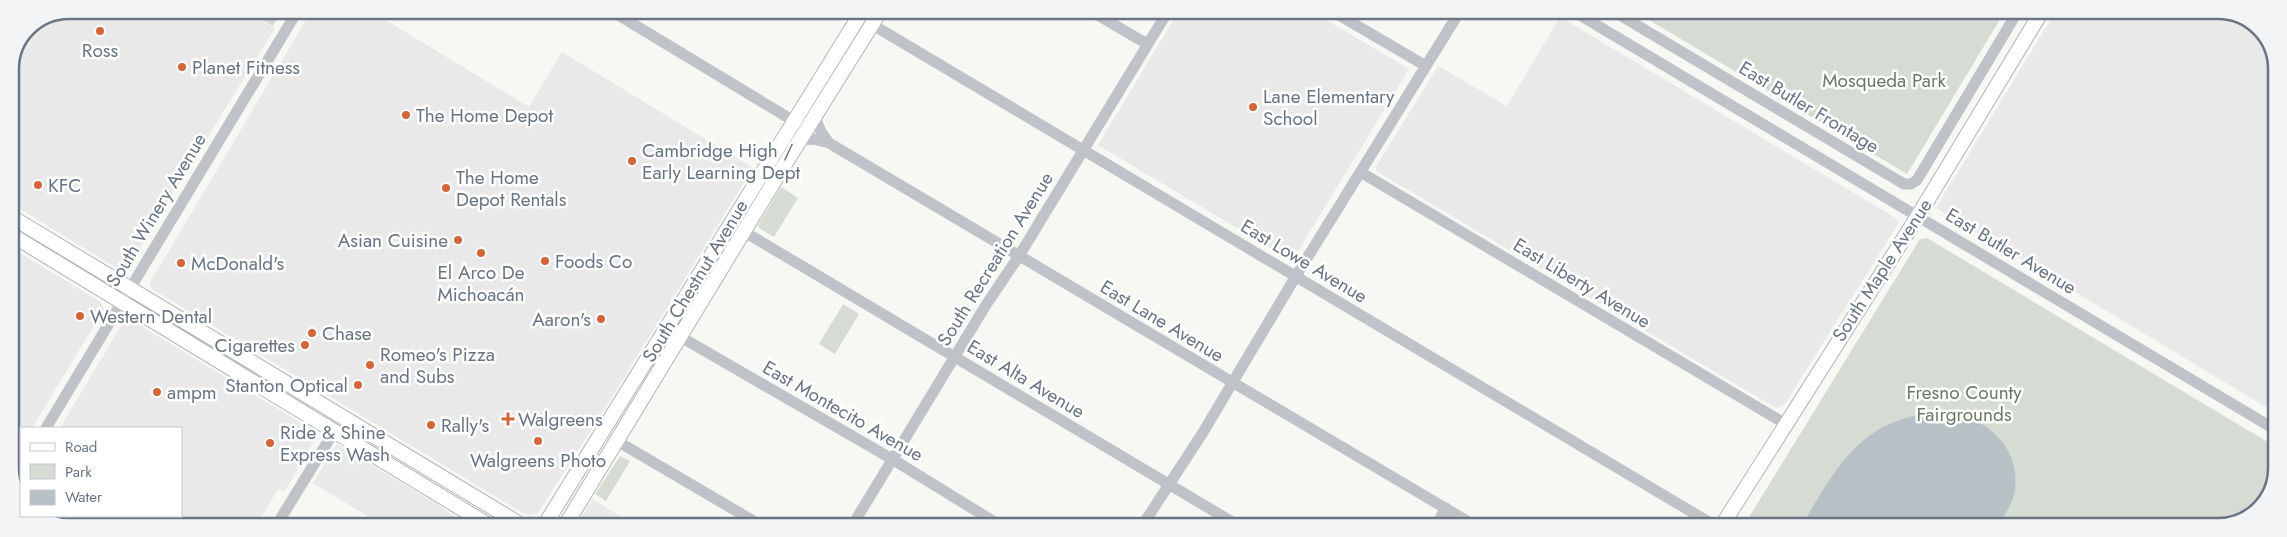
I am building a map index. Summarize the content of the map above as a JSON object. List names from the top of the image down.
{
  "streets": {
    "main road": ["South Maple Avenue", "South Chestnut Avenue"],
    "street": [
      "East Butler Frontage",
      "South Winery Avenue",
      "East Butler Avenue",
      "South Recreation Avenue",
      "East Lowe Avenue",
      "East Liberty Avenue",
      "East Lane Avenue",
      "East Alta Avenue",
      "East Montecito Avenue"
    ]
  },
  "crossings": [
    ["East Butler Avenue", "South Maple Avenue"],
    ["South Recreation Avenue", "East Lowe Avenue"],
    ["South Recreation Avenue", "East Lane Avenue"],
    ["South Recreation Avenue", "East Alta Avenue"],
    ["South Recreation Avenue", "East Montecito Avenue"],
    ["East Lowe Avenue", "South Chestnut Avenue"],
    ["South Maple Avenue", "East Liberty Avenue"],
    ["South Chestnut Avenue", "East Lane Avenue"],
    ["South Chestnut Avenue", "East Alta Avenue"],
    ["South Chestnut Avenue", "East Montecito Avenue"]
  ],
  "parks": ["Mosqueda Park", "Fresno County Fairgrounds"],
  "places": {
    "other": [
      "Ross",
      "Planet Fitness",
      "Lane Elementary School",
      "The Home Depot",
      "Cambridge High / Early Learning Dept",
      "KFC",
      "The Home Depot Rentals",
      "Asian Cuisine",
      "El Arco De Michoacán",
      "Foods Co",
      "McDonald's",
      "Western Dental",
      "Aaron's",
      "Chase",
      "Cigarettes",
      "Romeo's Pizza and Subs",
      "Stanton Optical",
      "ampm",
      "Rally's",
      "Walgreens Photo",
      "Ride & Shine Express Wash"
    ],
    "health": ["Walgreens"]
  },
  "legend": ["Road", "Park", "Water"]
}
